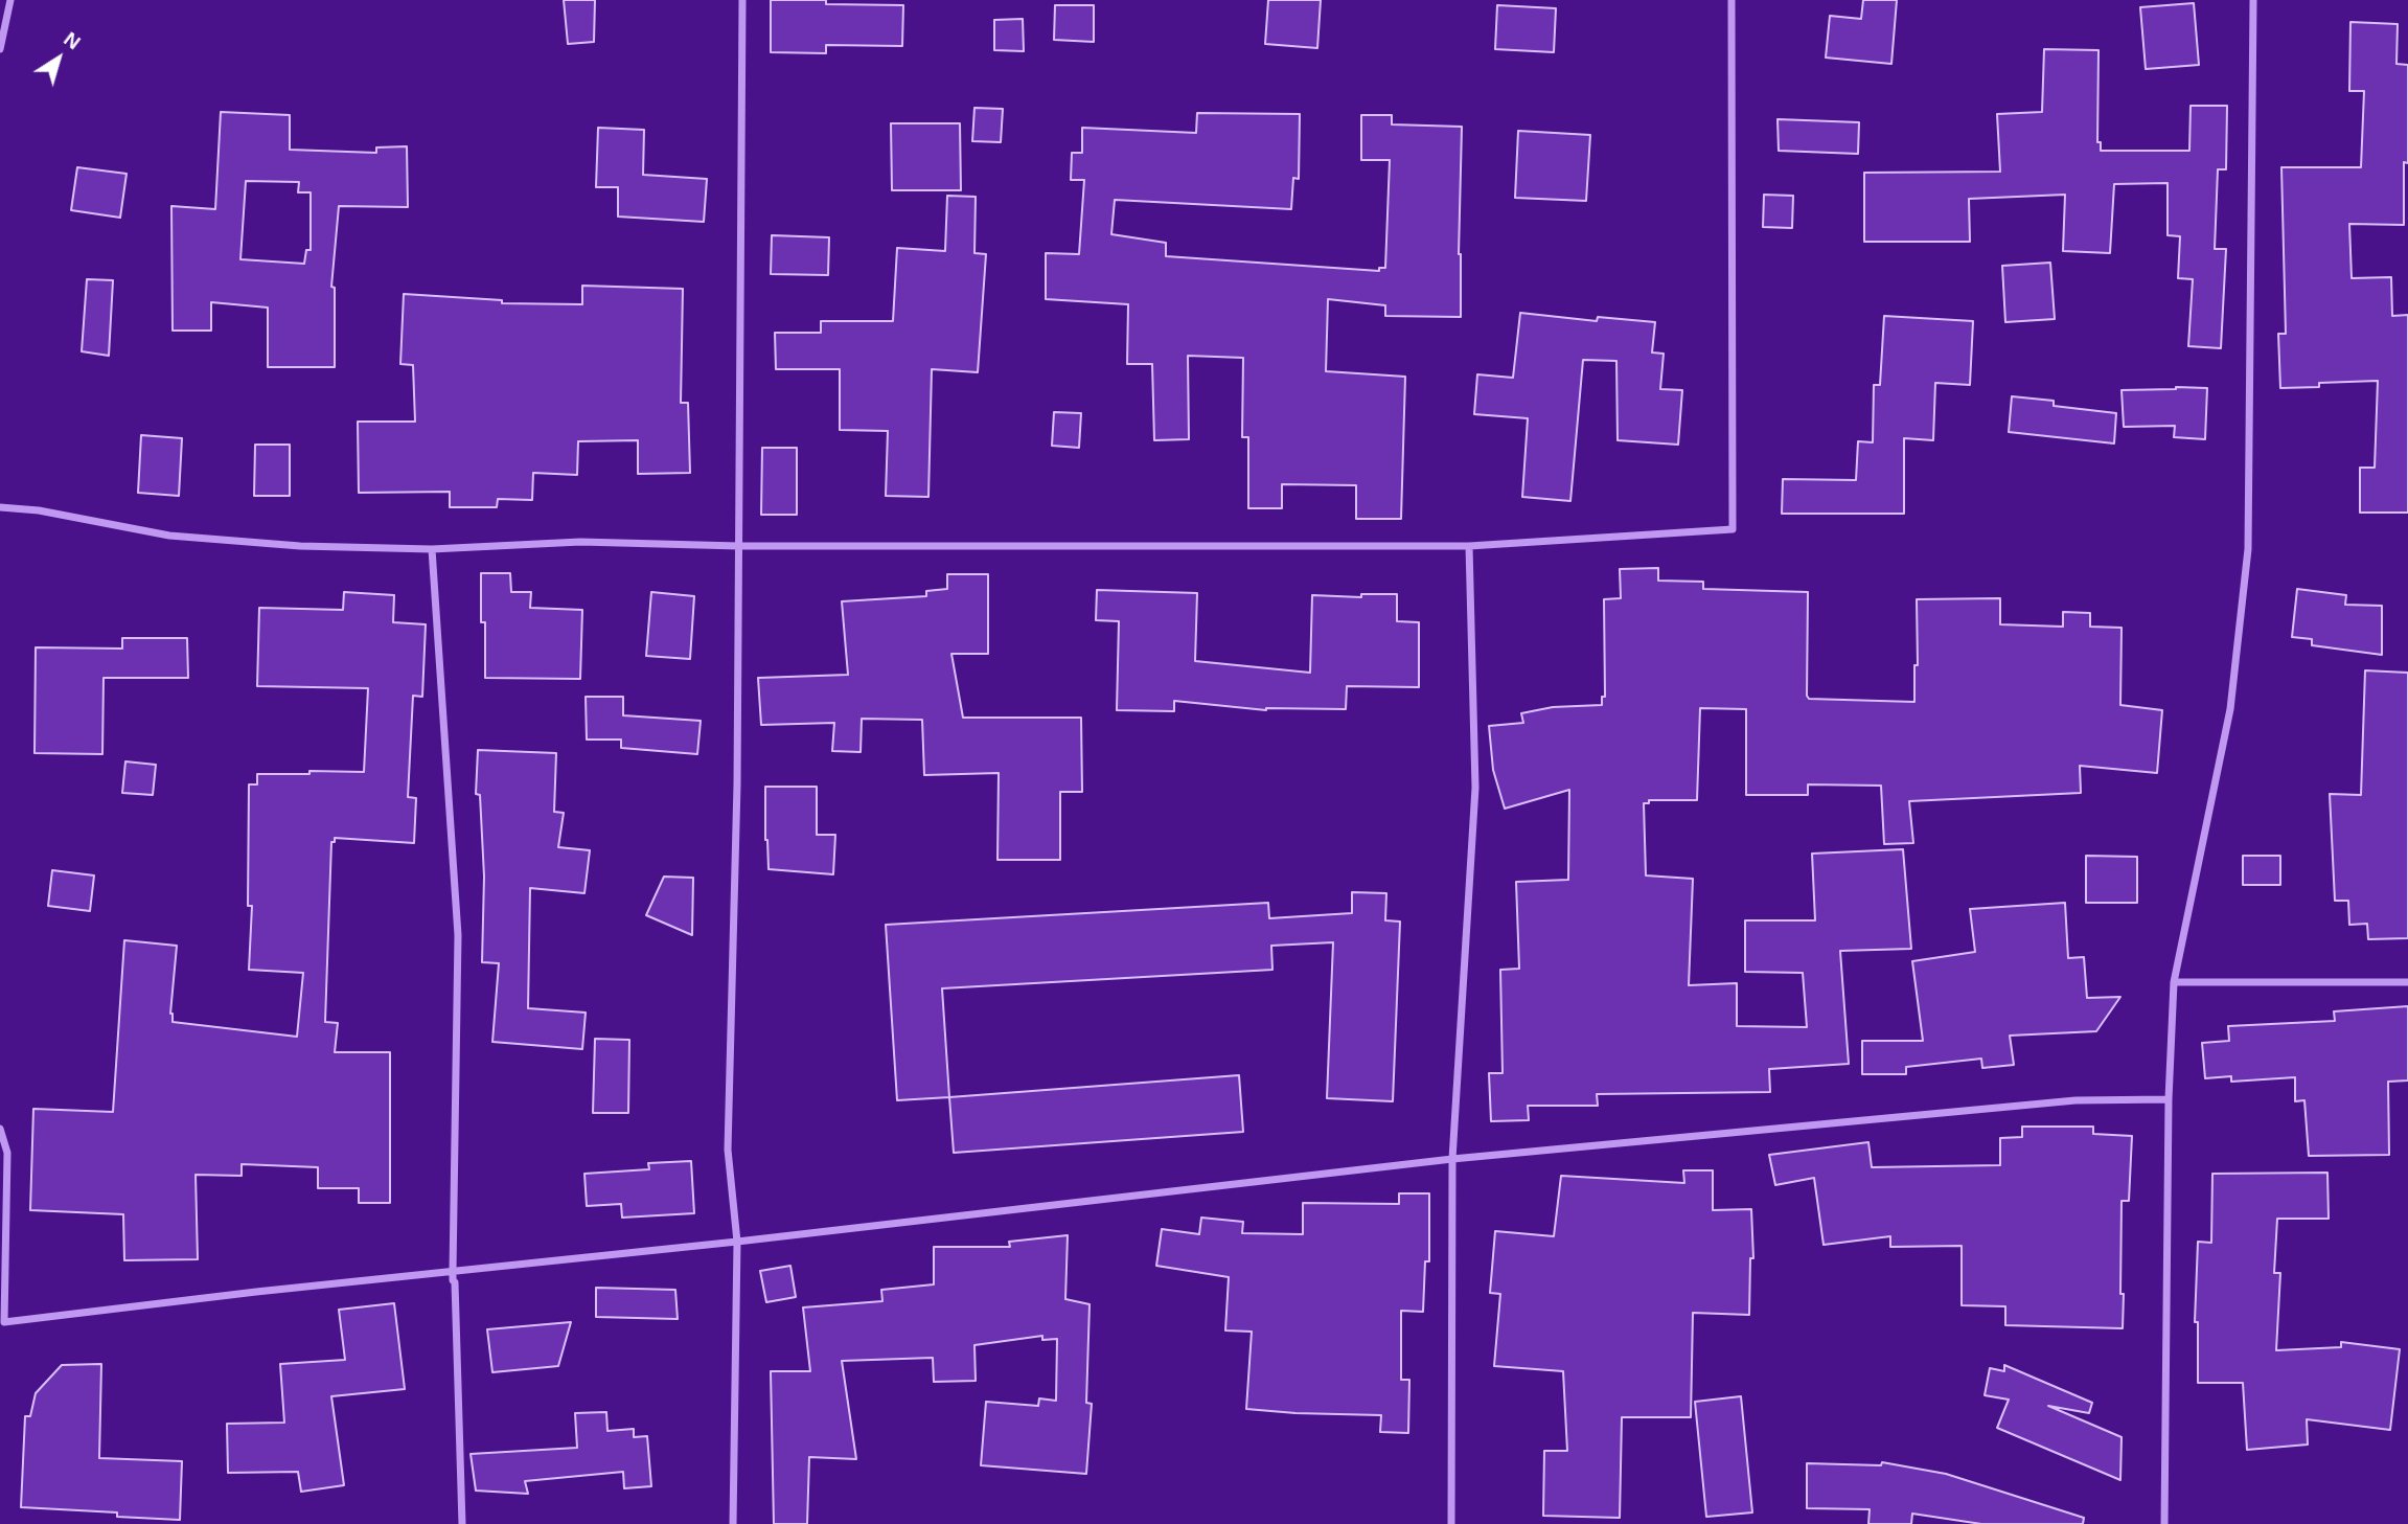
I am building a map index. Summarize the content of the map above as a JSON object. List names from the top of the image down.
{
  "north": "top right"
}
